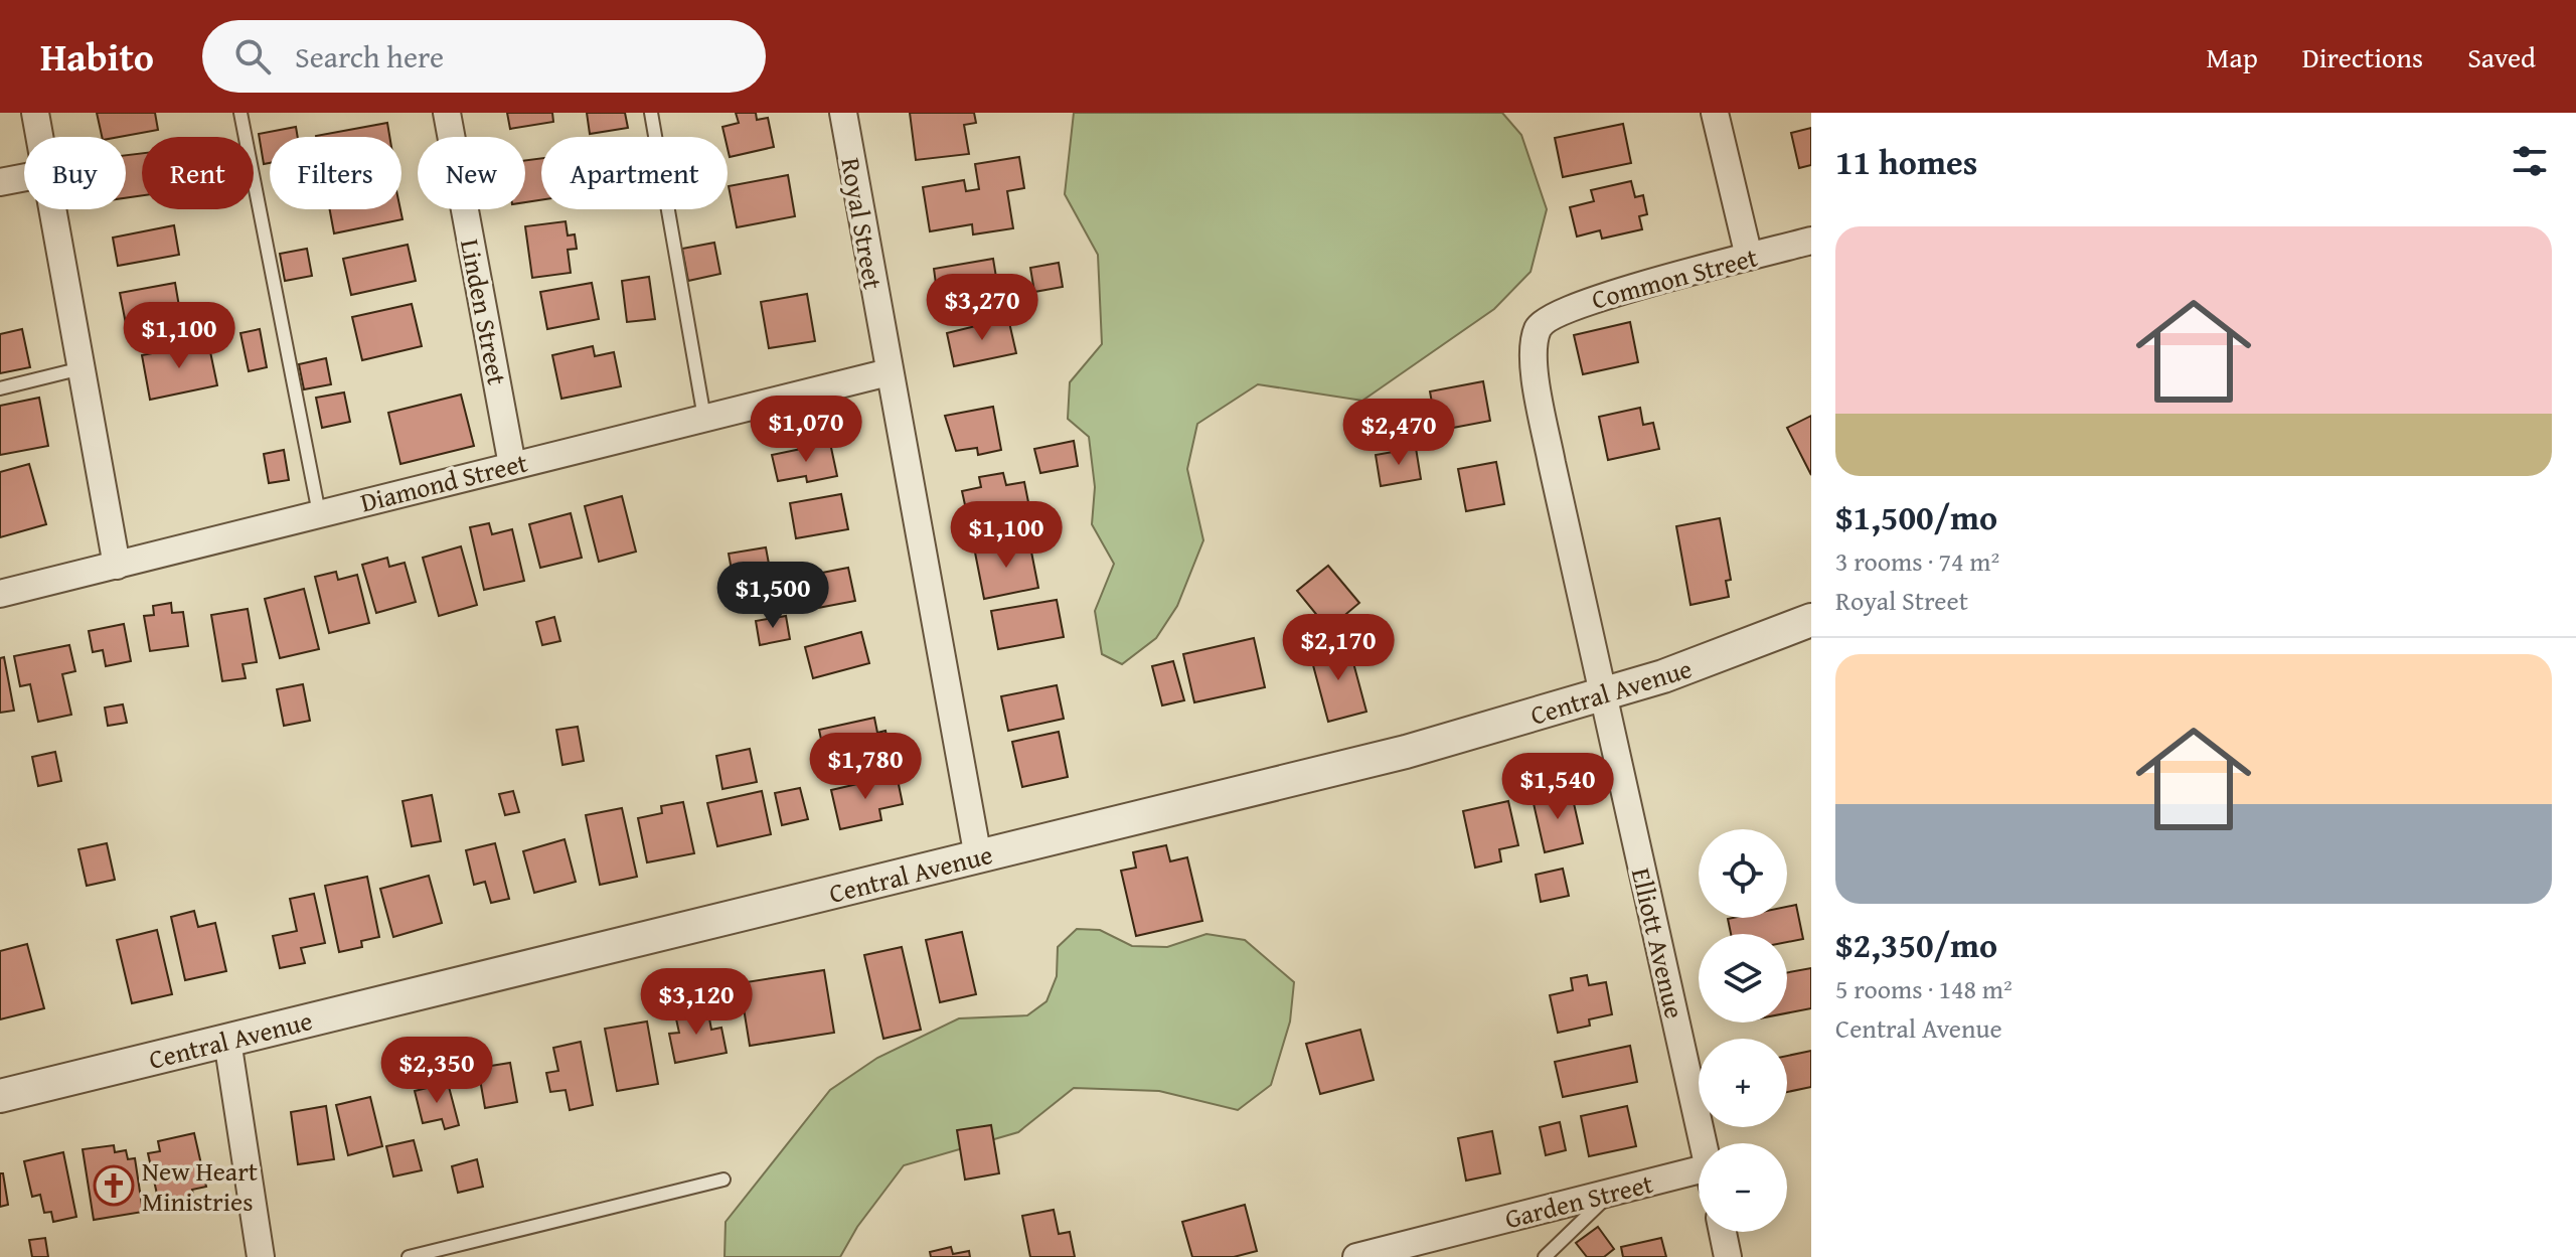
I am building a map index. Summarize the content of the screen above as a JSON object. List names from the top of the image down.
{
  "streets": {
    "street": [
      "Royal Street",
      "Common Street",
      "Linden Street",
      "Diamond Street",
      "Central Avenue",
      "Elliott Avenue",
      "Garden Street"
    ]
  },
  "crossings": [
    ["Royal Street", "Diamond Street"],
    ["Royal Street", "Central Avenue"],
    ["Common Street", "Elliott Avenue"],
    ["Linden Street", "Diamond Street"],
    ["Central Avenue", "Elliott Avenue"]
  ],
  "places": {
    "church": ["New Heart Ministries"]
  },
  "page": {
    "header": "Habito",
    "search": "Search here",
    "nav": ["Map", "Directions", "Saved"],
    "heading": "11 homes",
    "chip": [
      "Buy",
      "Rent",
      "Filters",
      "New",
      "Apartment"
    ],
    "list": [
      {
        "name": "$1,500/mo",
        "note": "3 rooms · 74 m² · Royal Street"
      },
      {
        "name": "$2,350/mo",
        "note": "5 rooms · 148 m² · Central Avenue"
      }
    ],
    "price": [
      "$3,270",
      "$1,100",
      "$1,070",
      "$2,470",
      "$1,100",
      "$1,500",
      "$2,170",
      "$1,780",
      "$1,540",
      "$3,120",
      "$2,350"
    ],
    "map_buttons": ["+", "−"]
  }
}
